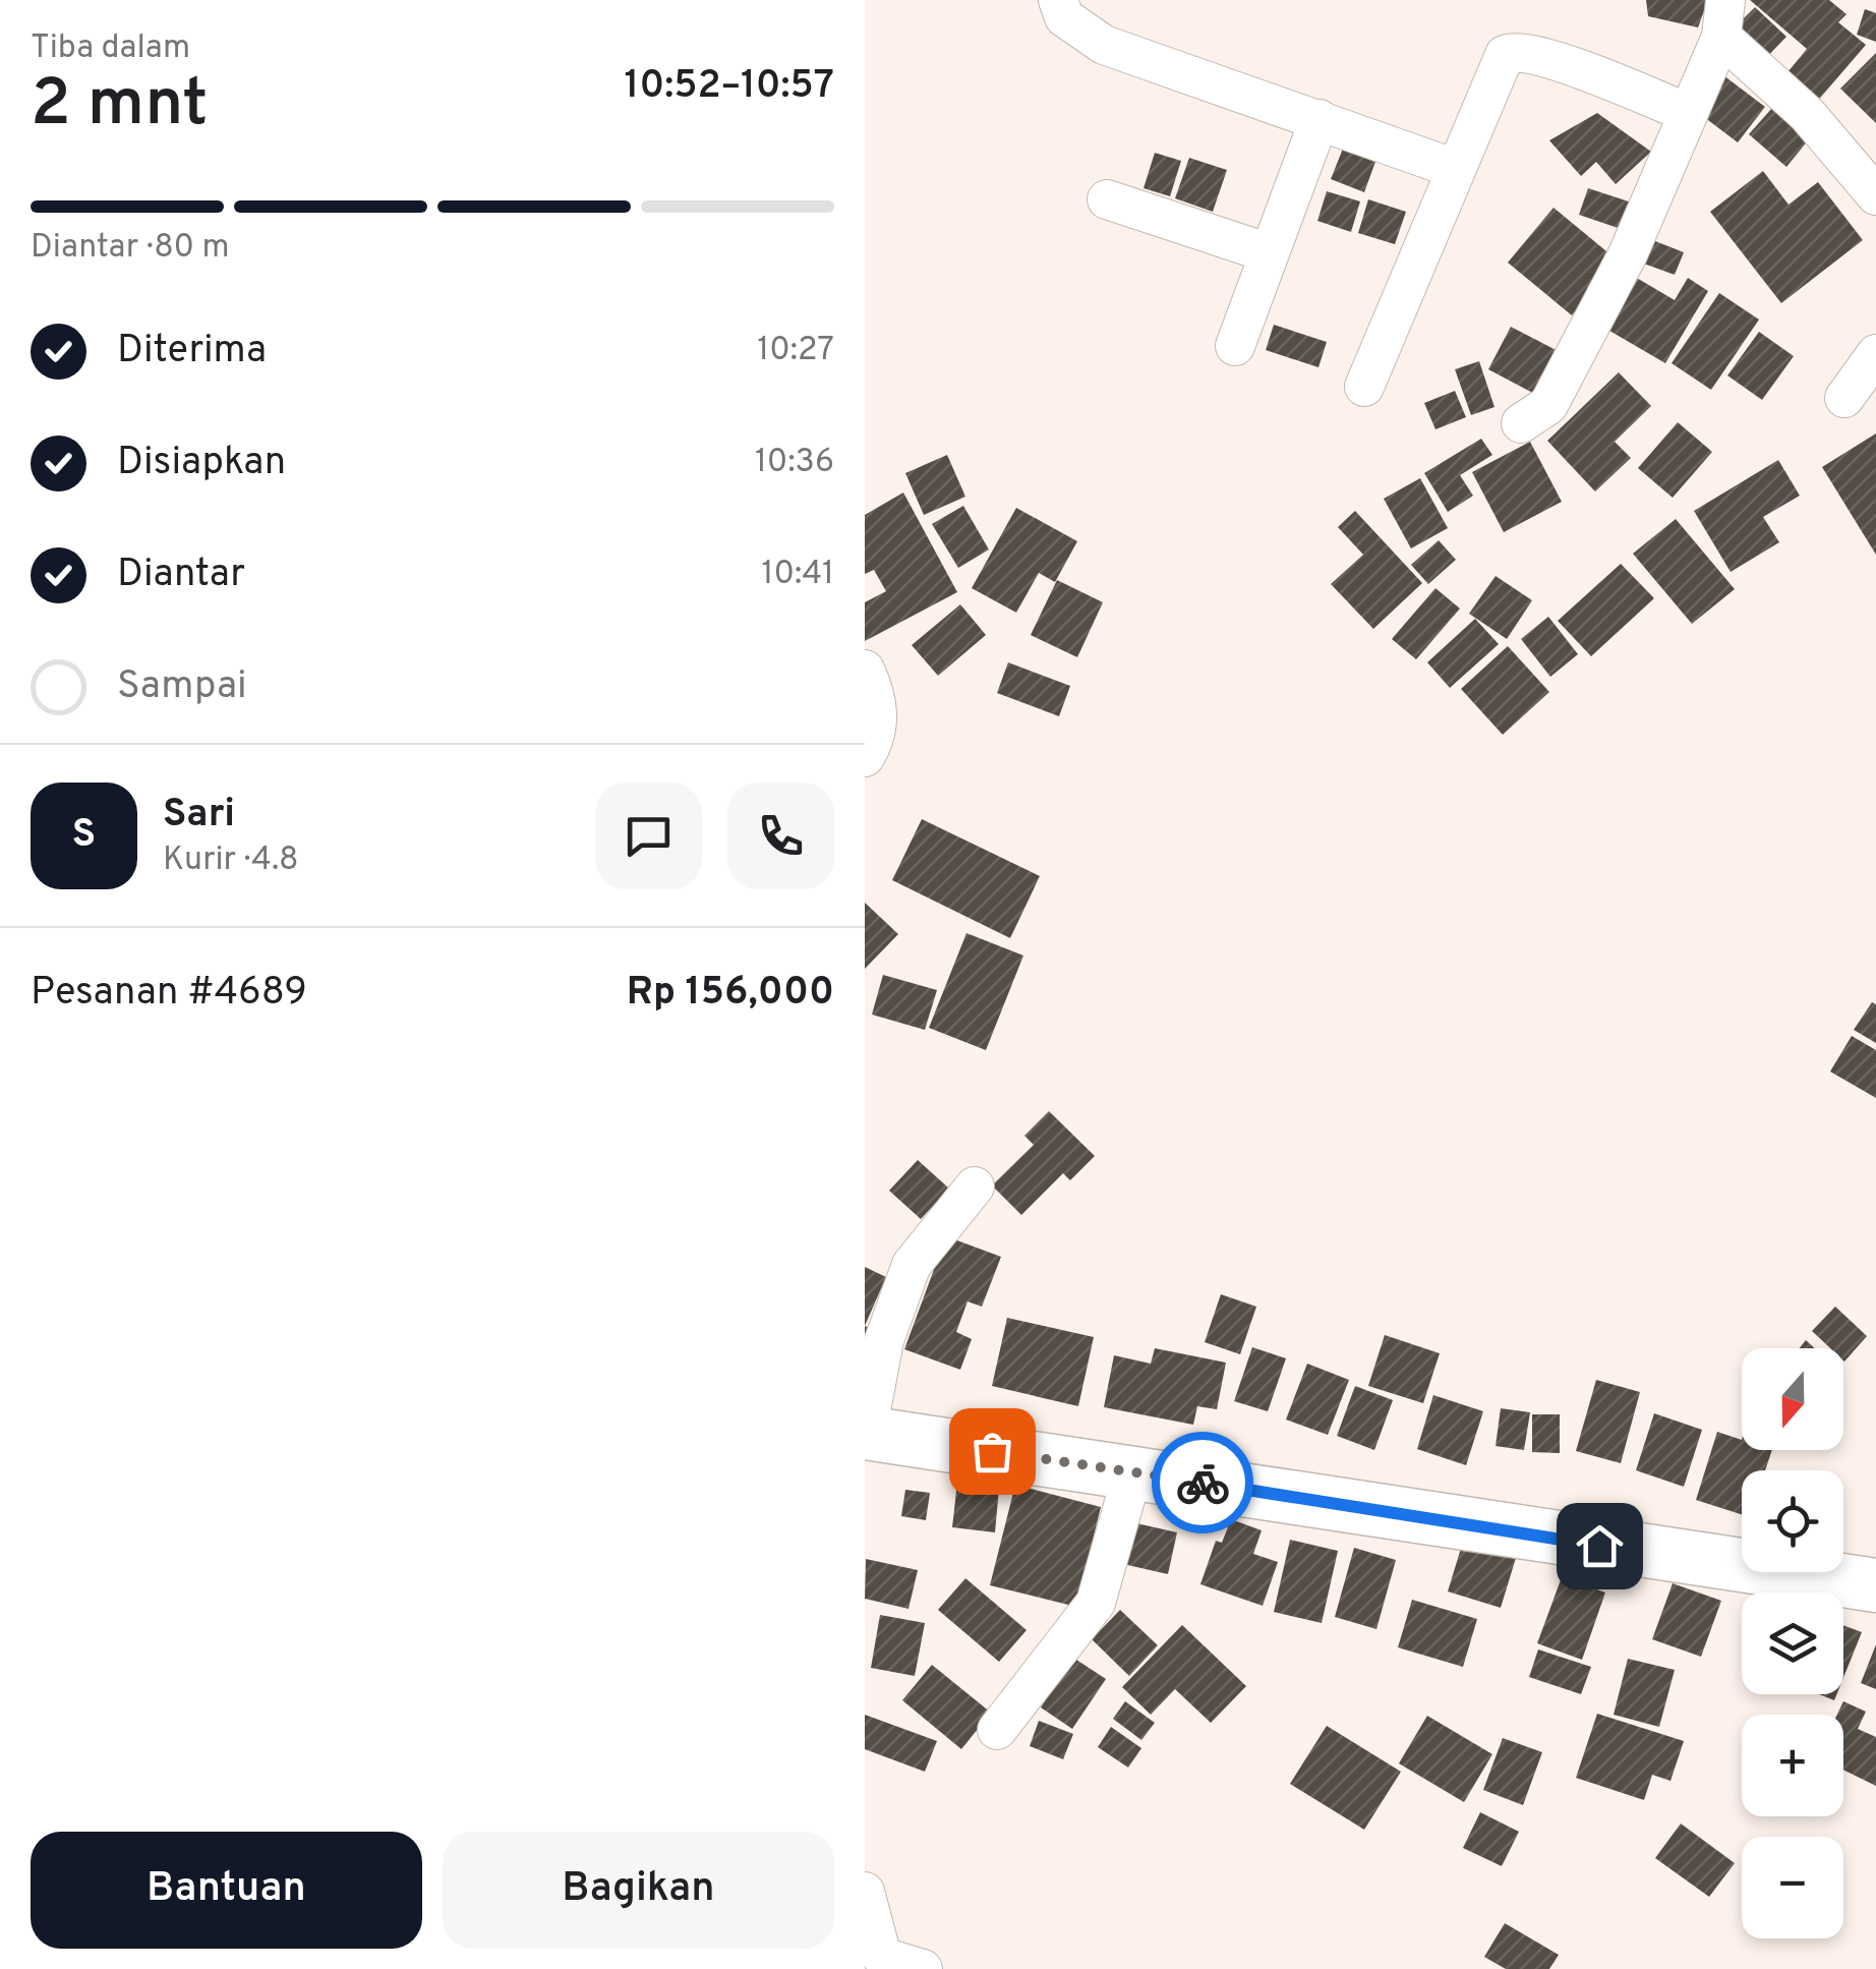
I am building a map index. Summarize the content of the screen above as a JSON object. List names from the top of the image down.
{
  "north": "bottom",
  "page": {
    "heading": ["2 mnt", "Tiba dalam", "10:52–10:57"],
    "panel": [
      "Sari",
      "Kurir · 4.8",
      "Pesanan #4689",
      "Rp 156,000"
    ],
    "bar": "Diantar · 80 m",
    "list": [
      ["Diterima", "10:27"],
      ["Disiapkan", "10:36"],
      ["Diantar", "10:41"],
      "Sampai"
    ],
    "round": "S",
    "map_buttons": ["+", "−"],
    "buttons": ["Bantuan", "Bagikan"]
  }
}
